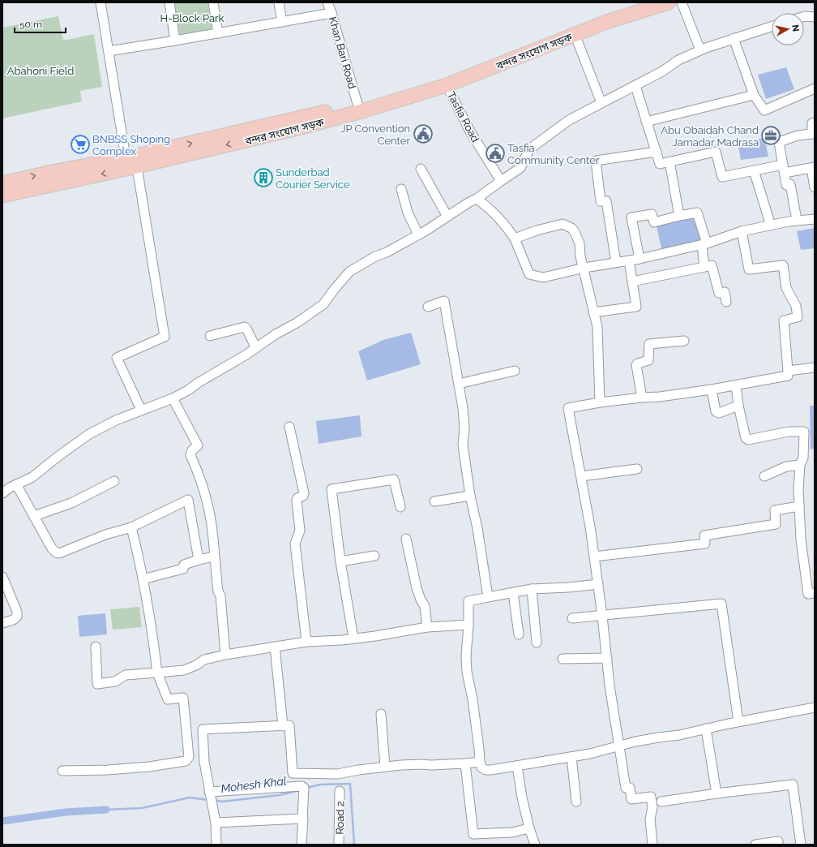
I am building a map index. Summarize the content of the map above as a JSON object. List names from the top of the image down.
{
  "streets": {
    "highway": ["বন্দর সংযোগ সড়ক"],
    "street": ["Khan Bari Road", "Tasfia Road", "Road 2"]
  },
  "crossings": [
    ["বন্দর সংযোগ সড়ক", "Khan Bari Road"],
    ["বন্দর সংযোগ সড়ক", "Tasfia Road"]
  ],
  "water": ["Mohesh Khal"],
  "parks": ["H-Block Park", "Abahoni Field"],
  "places": {
    "public building": ["JP Convention Center", "Tasfia Community Center"],
    "office": ["Abu Obaidah Chand Jamadar Madrasa"],
    "supermarket": ["BNBSS Shoping Complex"],
    "building": ["Sunderbad Courier Service"]
  },
  "scale_bar": "50 m",
  "north": "right"
}
